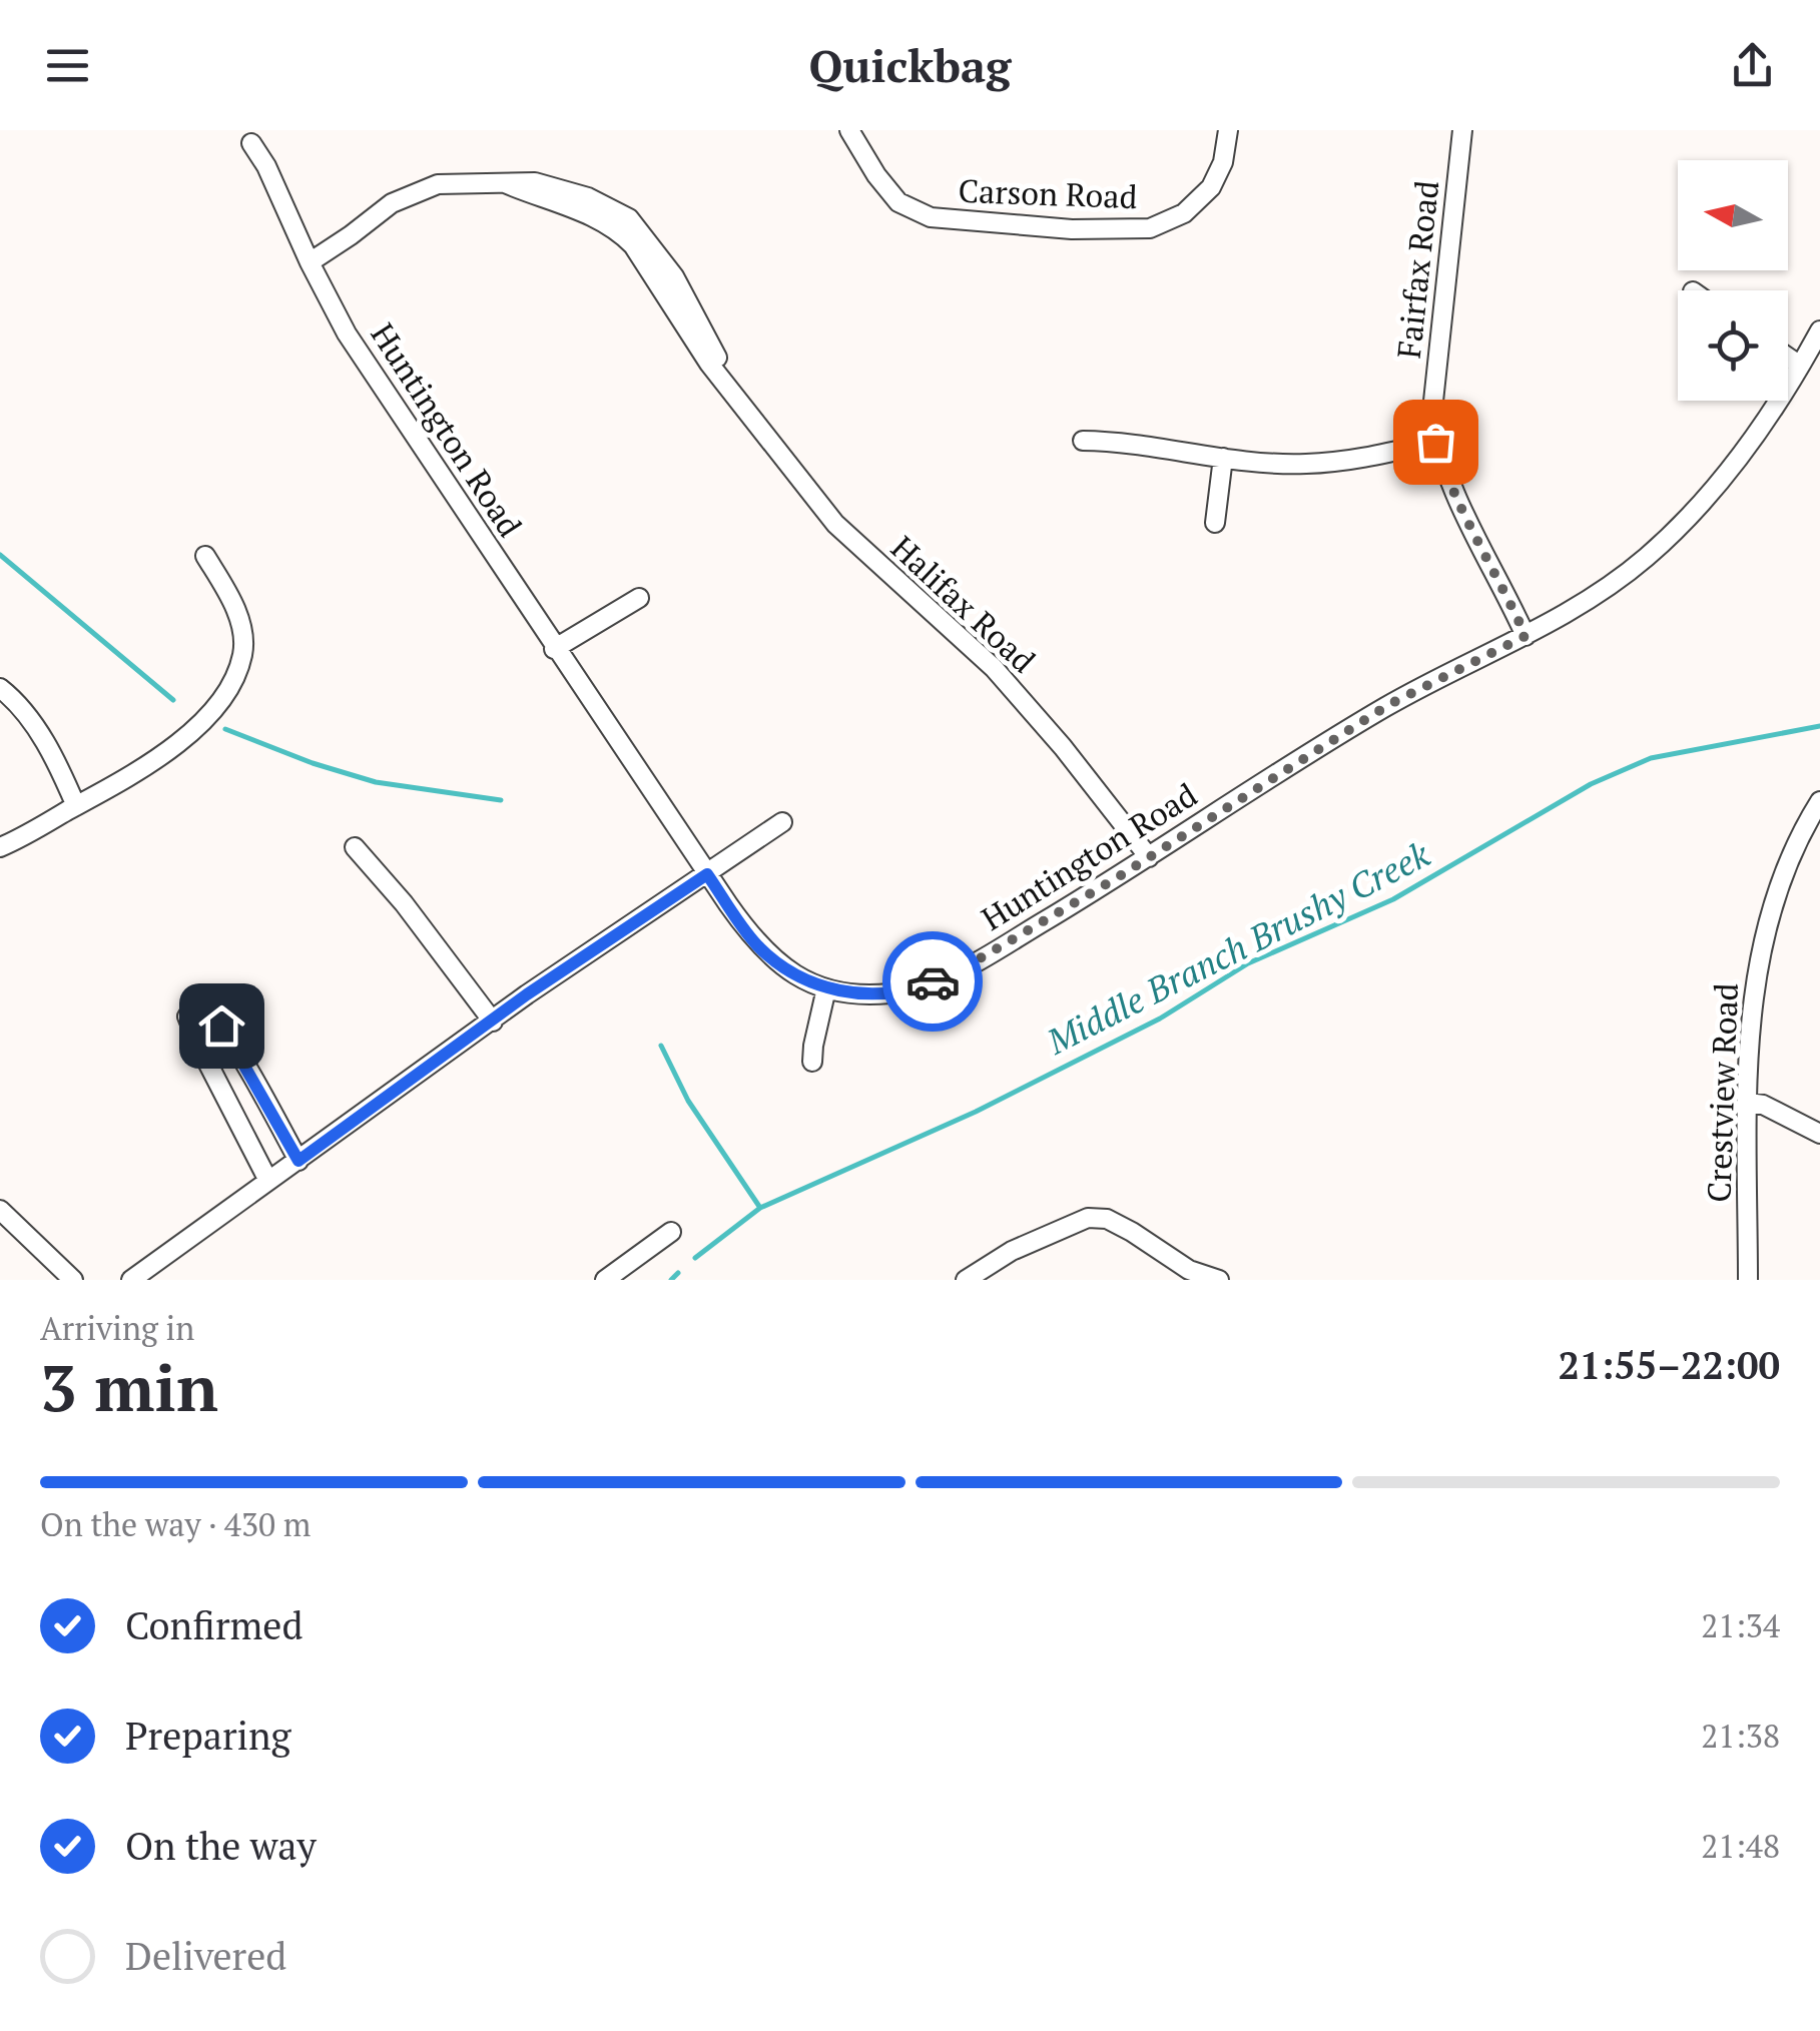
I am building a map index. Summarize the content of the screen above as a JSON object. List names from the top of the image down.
{
  "streets": {
    "street": [
      "Carson Road",
      "Fairfax Road",
      "Huntington Road",
      "Halifax Road",
      "Crestview Road"
    ]
  },
  "crossings": [
    ["Fairfax Road", "Huntington Road"],
    ["Huntington Road", "Halifax Road"]
  ],
  "water": ["Middle Branch Brushy Creek"],
  "north": "left",
  "page": {
    "header": "Quickbag",
    "heading": ["3 min", "Arriving in", "21:55–22:00"],
    "bar": "On the way · 430 m",
    "list": [
      ["Confirmed", "21:34"],
      ["Preparing", "21:38"],
      ["On the way", "21:48"],
      "Delivered"
    ]
  }
}
